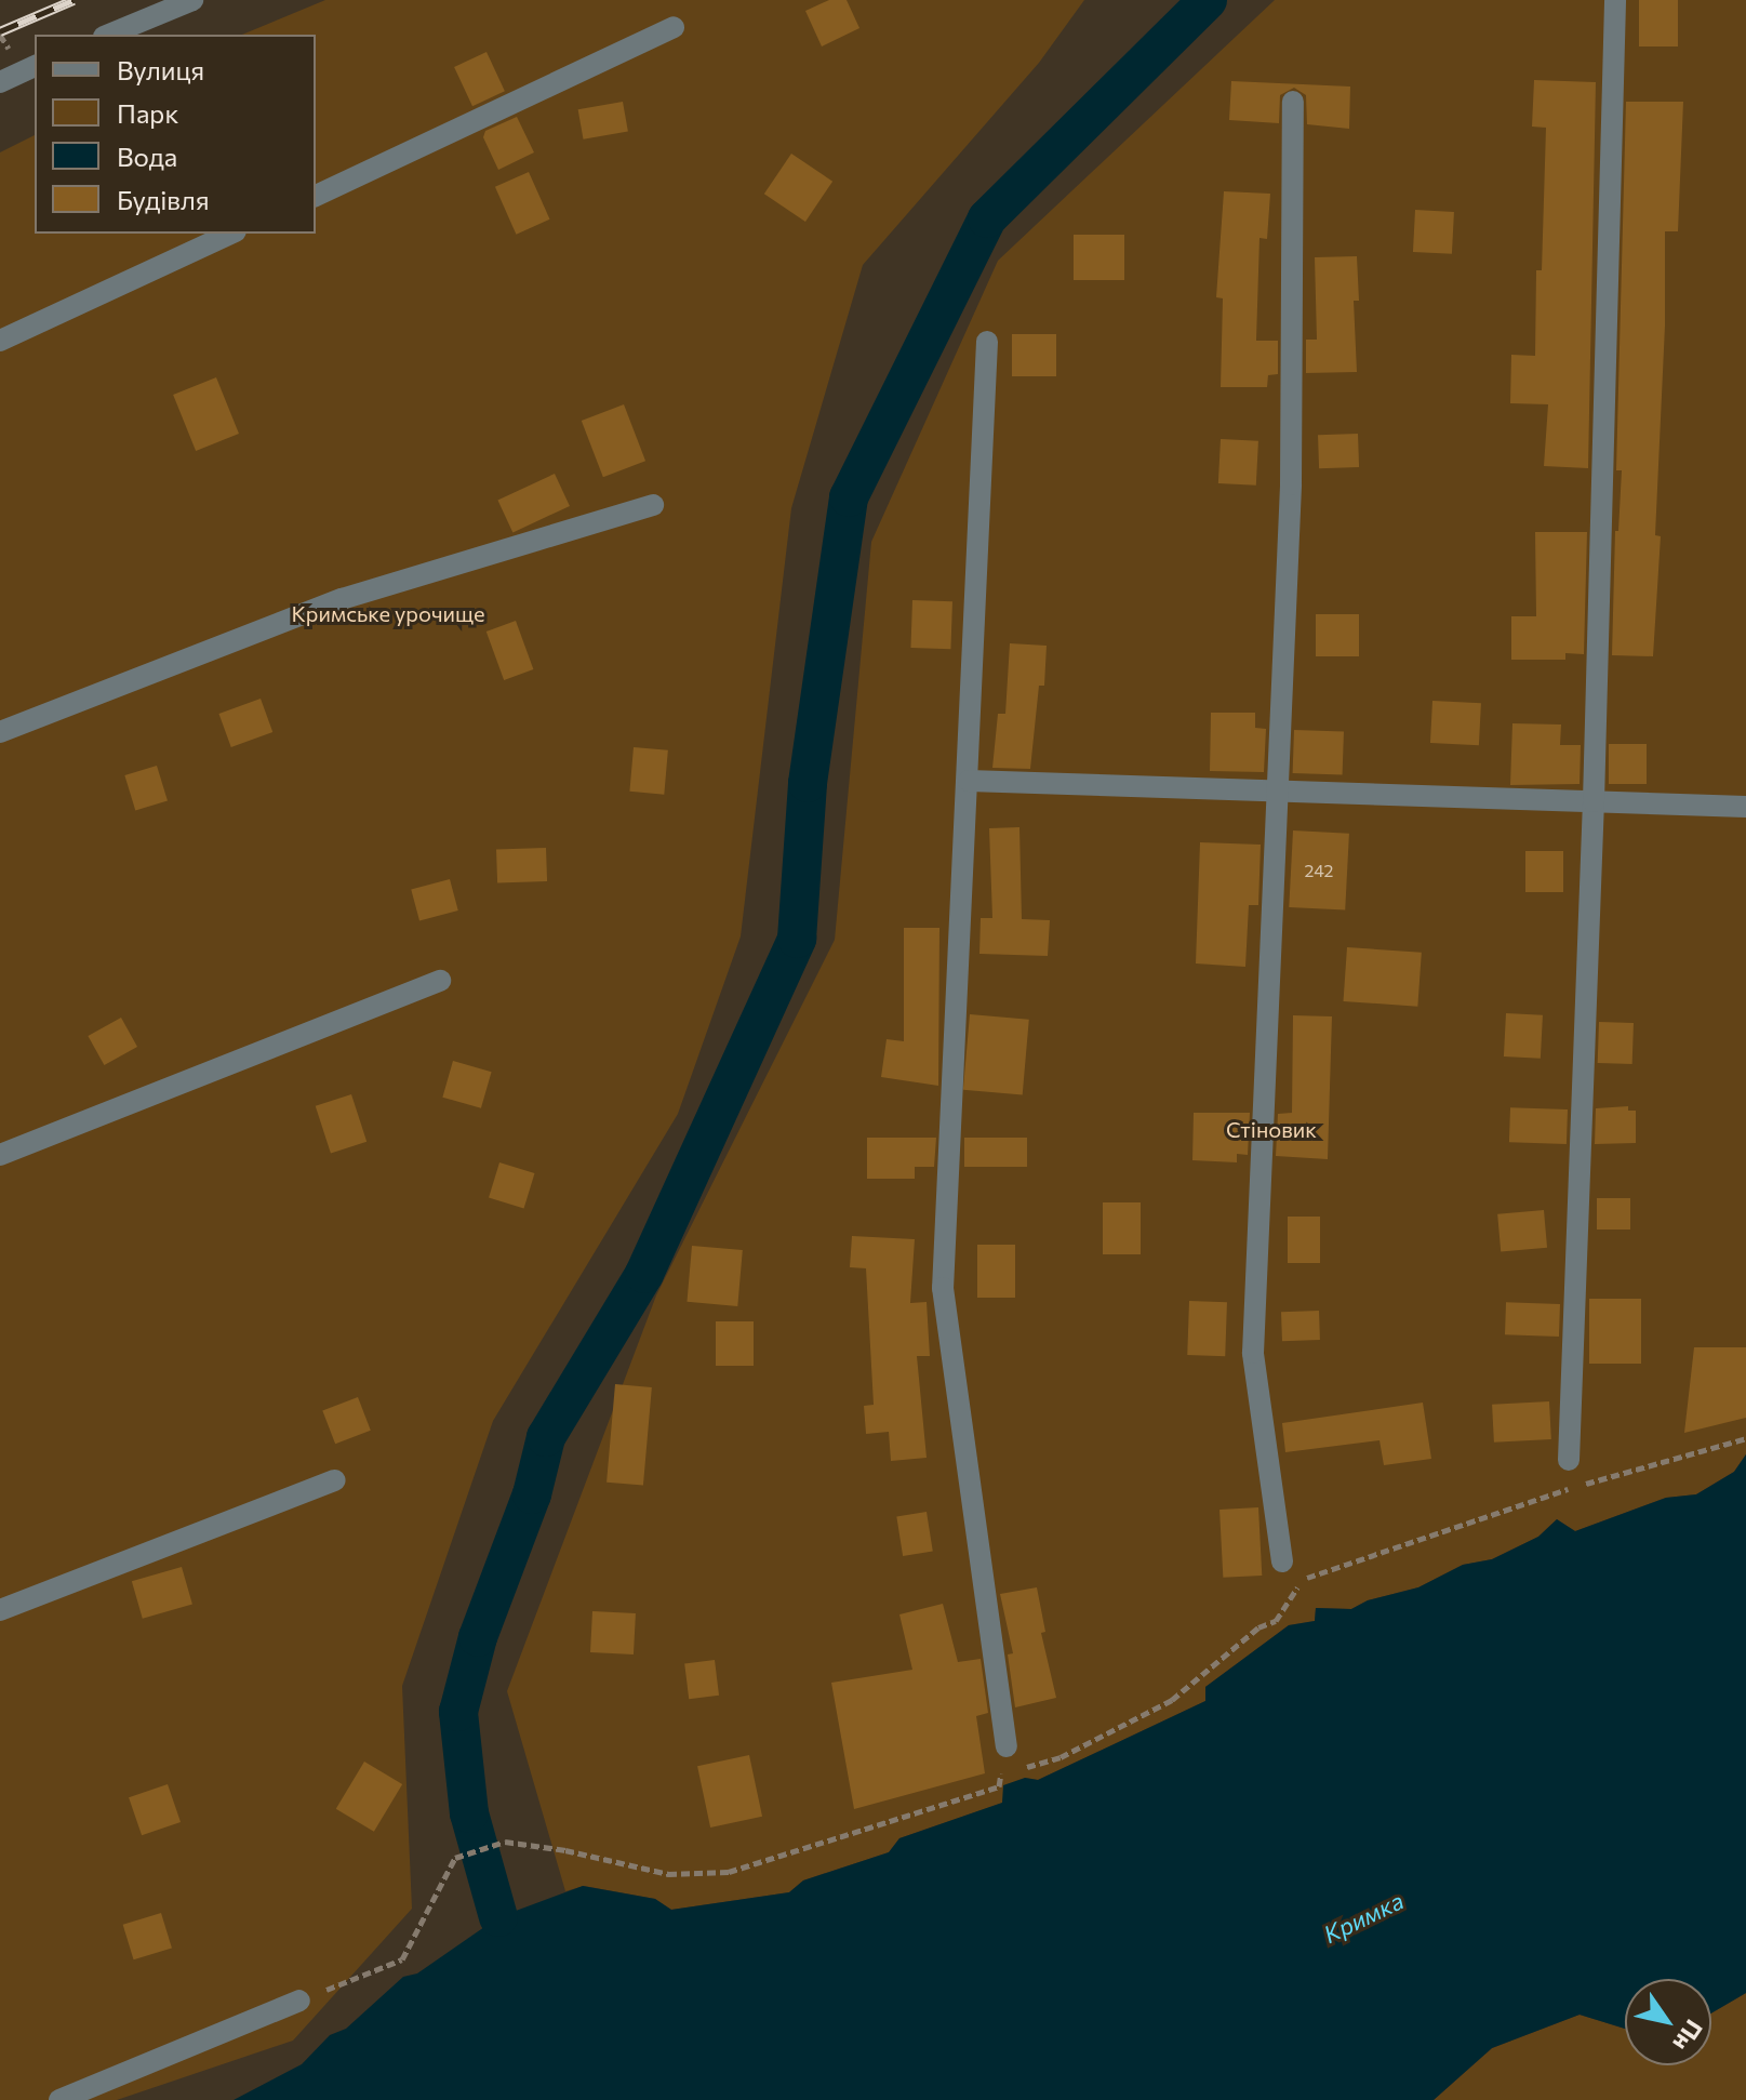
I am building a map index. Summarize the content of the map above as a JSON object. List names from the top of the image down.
{
  "water": ["Кримка"],
  "parks": ["Кримське урочище", "Стіновик"],
  "house_numbers": ["242"],
  "legend": [
    "Вулиця",
    "Парк",
    "Вода",
    "Будівля"
  ],
  "north": "bottom right"
}
